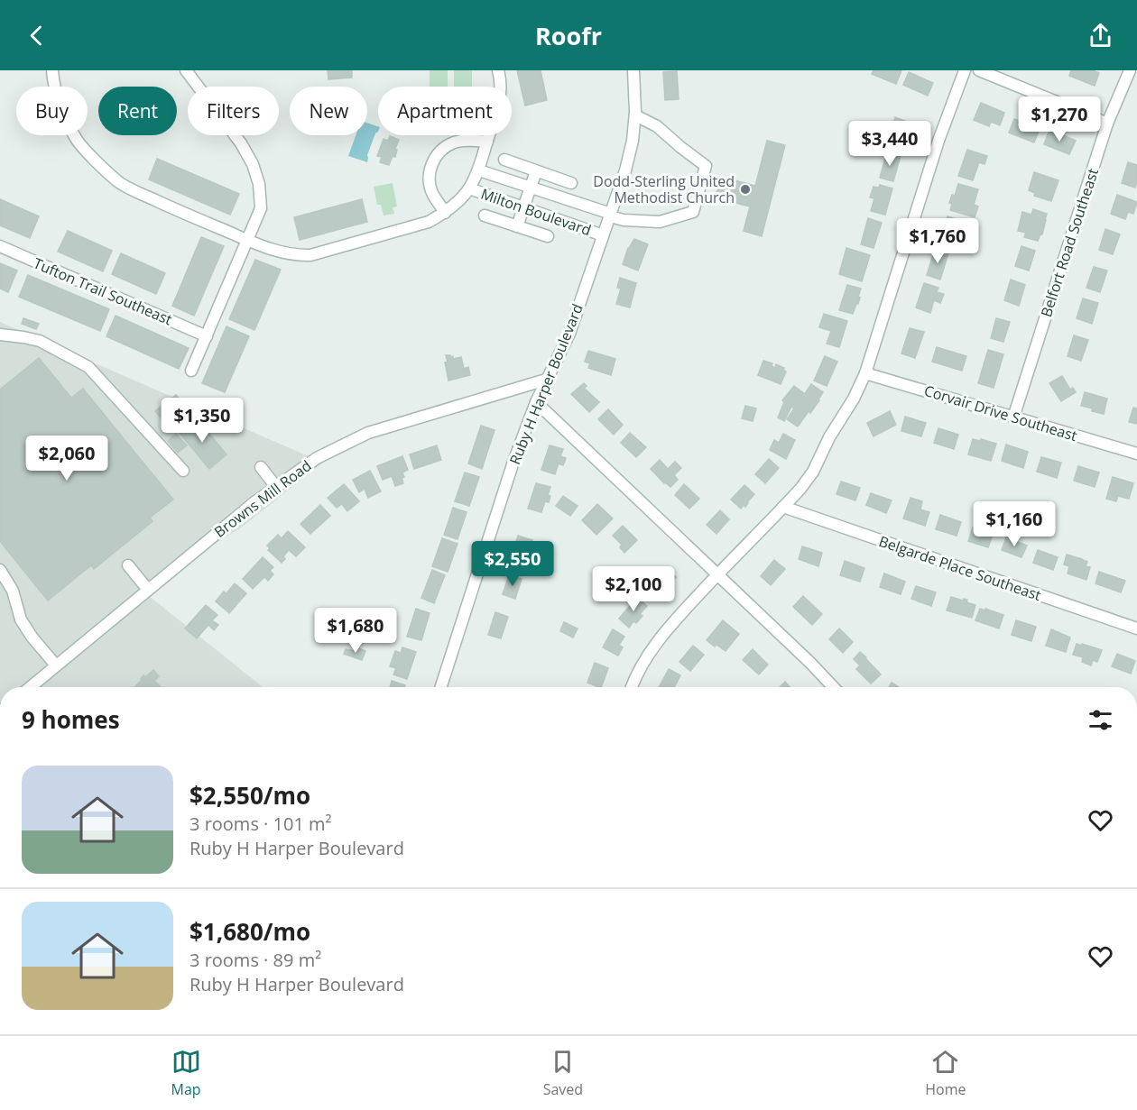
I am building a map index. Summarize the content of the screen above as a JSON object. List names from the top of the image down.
{
  "streets": {
    "street": [
      "Milton Boulevard",
      "Belfort Road Southeast",
      "Tufton Trail Southeast",
      "Ruby H Harper Boulevard",
      "Corvair Drive Southeast",
      "Browns Mill Road",
      "Belgarde Place Southeast"
    ]
  },
  "crossings": [
    ["Milton Boulevard", "Ruby H Harper Boulevard"],
    ["Belfort Road Southeast", "Corvair Drive Southeast"],
    ["Ruby H Harper Boulevard", "Browns Mill Road"]
  ],
  "places": ["Dodd-Sterling United Methodist Church"],
  "page": {
    "header": "Roofr",
    "chip": [
      "Buy",
      "Rent",
      "Filters",
      "New",
      "Apartment"
    ],
    "price": [
      "$1,270",
      "$3,440",
      "$1,760",
      "$1,350",
      "$2,060",
      "$1,160",
      "$2,550",
      "$2,100",
      "$1,680"
    ],
    "heading": "9 homes",
    "list": [
      {
        "name": "$2,550/mo",
        "note": "3 rooms · 101 m² · Ruby H Harper Boulevard"
      },
      {
        "name": "$1,680/mo",
        "note": "3 rooms · 89 m² · Ruby H Harper Boulevard"
      }
    ],
    "tabs": ["Map", "Saved", "Home"]
  }
}
